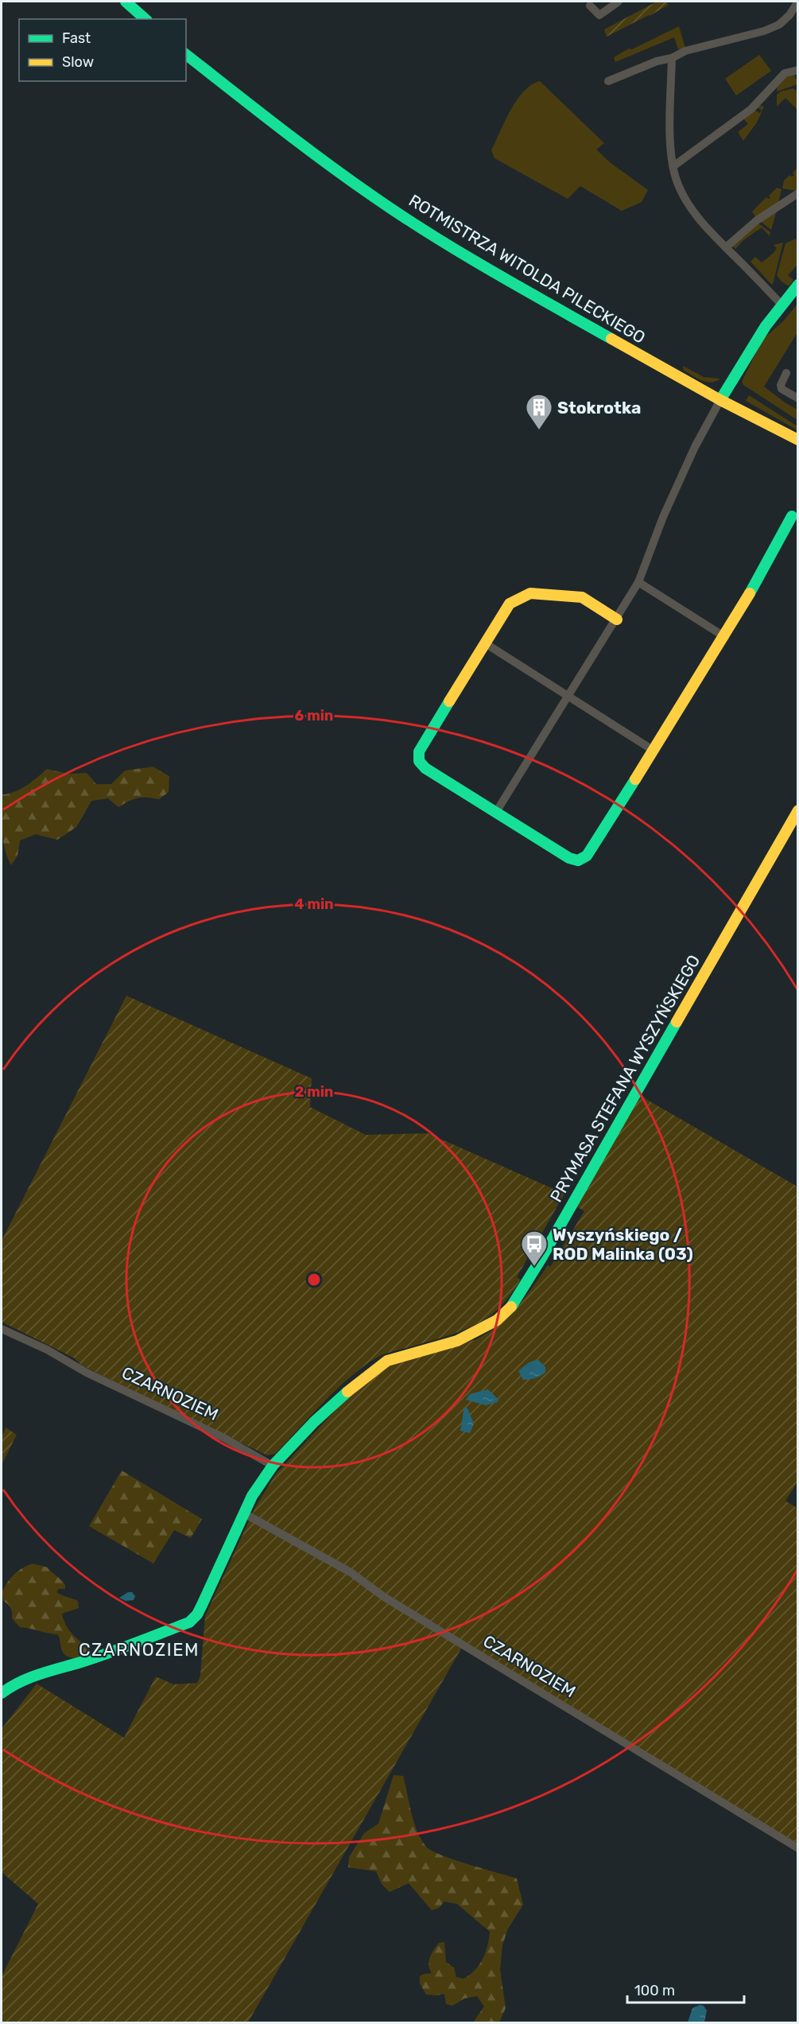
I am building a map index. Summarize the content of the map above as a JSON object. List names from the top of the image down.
{
  "streets": {
    "street": ["ROTMISTRZA WITOLDA PILECKIEGO", "PRYMASA STEFANA WYSZYŃSKIEGO", "CZARNOZIEM"]
  },
  "crossings": [
    ["PRYMASA STEFANA WYSZYŃSKIEGO", "CZARNOZIEM"]
  ],
  "districts": ["CZARNOZIEM"],
  "places": {
    "building": ["Stokrotka"],
    "bus stop": ["Wyszyńskiego / ROD Malinka (03)"]
  },
  "legend": ["Fast", "Slow"],
  "scale_bar": "100 m",
  "rings": ["6 min", "4 min", "2 min"]
}
